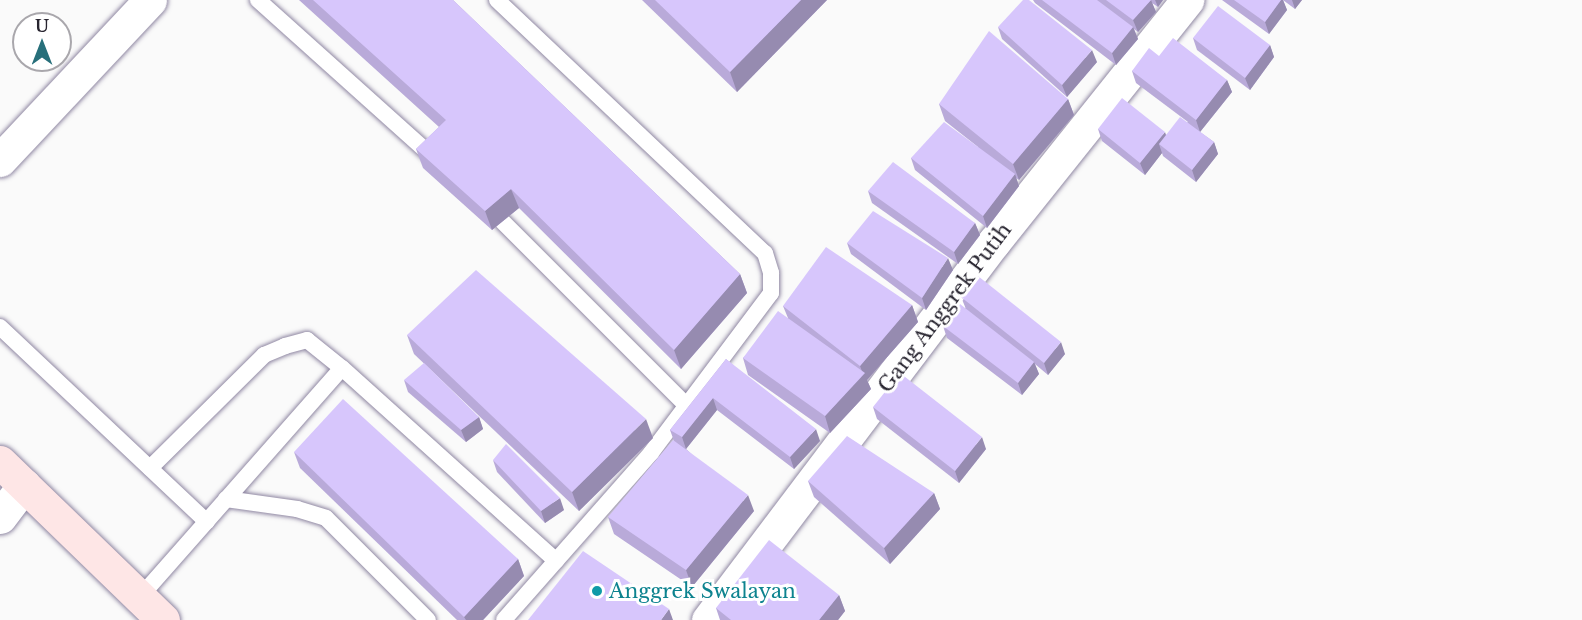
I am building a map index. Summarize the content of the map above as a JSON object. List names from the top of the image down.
{
  "streets": {
    "street": ["Gang Anggrek Putih"]
  },
  "places": ["Anggrek Swalayan"],
  "north": "top"
}
